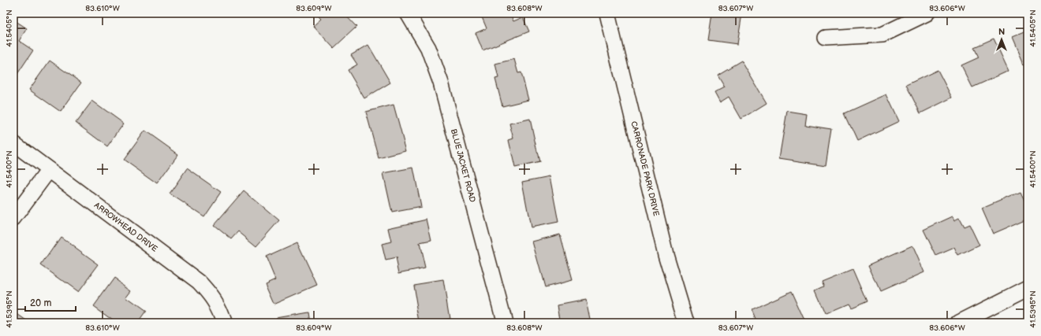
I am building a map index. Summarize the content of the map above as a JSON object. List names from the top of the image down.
{
  "streets": {
    "street": ["BLUE JACKET ROAD", "CARRONADE PARK DRIVE", "ARROWHEAD DRIVE"]
  },
  "scale_bar": "20 m",
  "north": "top",
  "coordinates": [
    "83.610°W",
    "83.609°W",
    "83.608°W",
    "83.607°W",
    "83.606°W",
    "41.5405°N",
    "41.5400°N",
    "41.5395°N"
  ]
}
